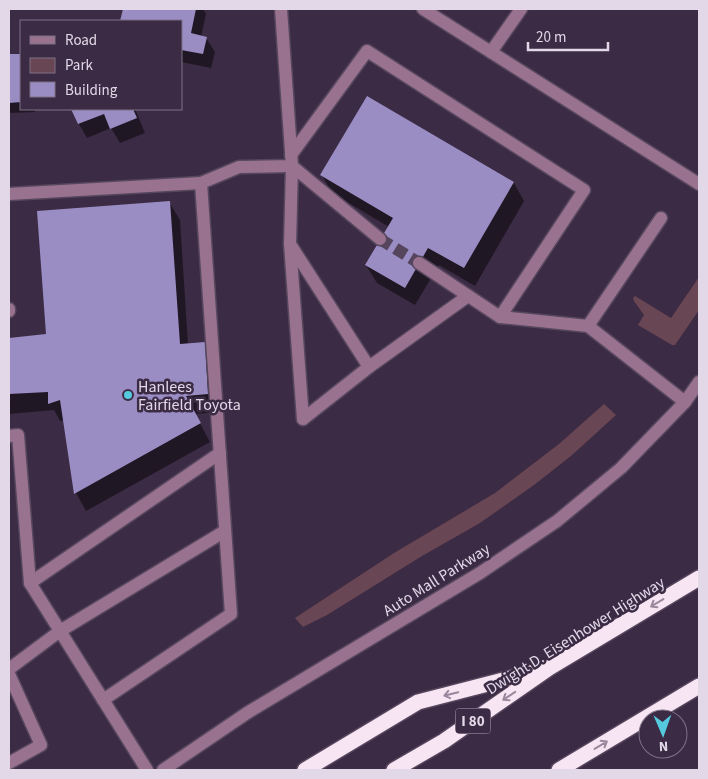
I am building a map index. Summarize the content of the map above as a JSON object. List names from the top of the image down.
{
  "streets": {
    "highway": ["Dwight D. Eisenhower Highway", "I 80"],
    "street": ["Auto Mall Parkway"]
  },
  "places": ["Hanlees Fairfield Toyota"],
  "legend": ["Road", "Park", "Building"],
  "scale_bar": "20 m",
  "north": "bottom"
}
